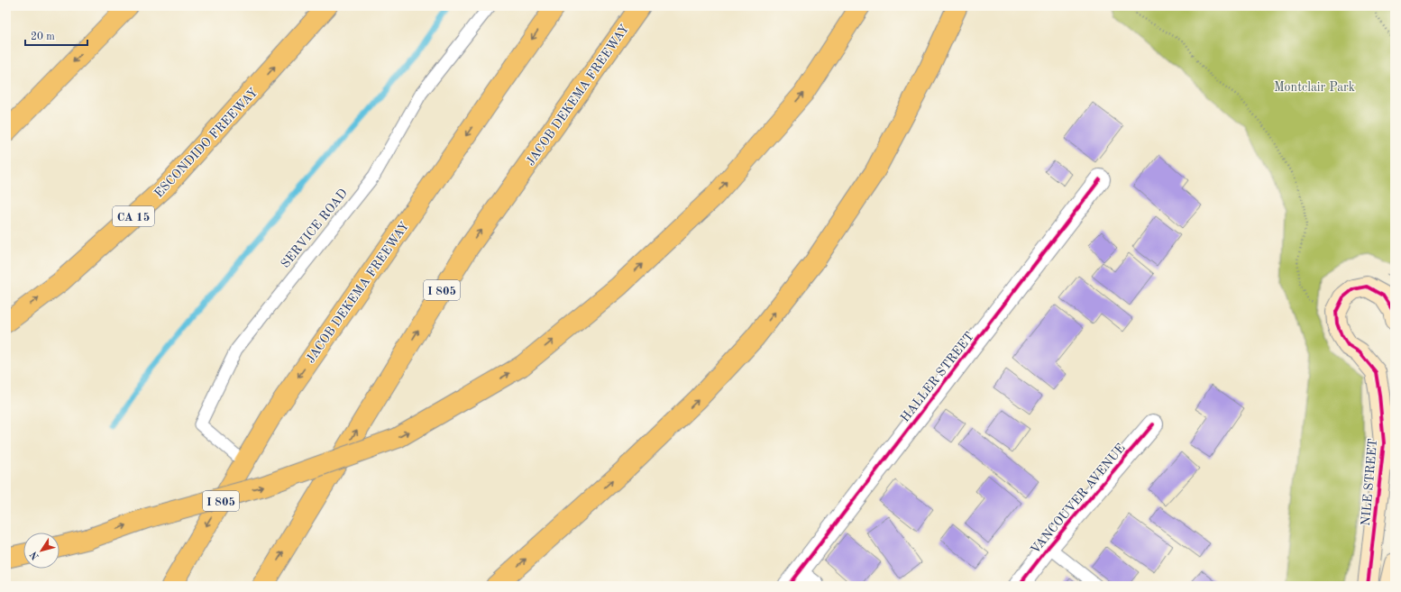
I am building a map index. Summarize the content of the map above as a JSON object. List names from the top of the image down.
{
  "streets": {
    "highway": [
      "JACOB DEKEMA FREEWAY",
      "ESCONDIDO FREEWAY",
      "CA 15",
      "I 805"
    ],
    "street": ["HALLER STREET", "NILE STREET", "VANCOUVER AVENUE"],
    "lane": ["SERVICE ROAD"]
  },
  "crossings": [
    ["JACOB DEKEMA FREEWAY", "SERVICE ROAD"]
  ],
  "parks": ["Montclair Park"],
  "scale_bar": "20 m",
  "north": "bottom left"
}
